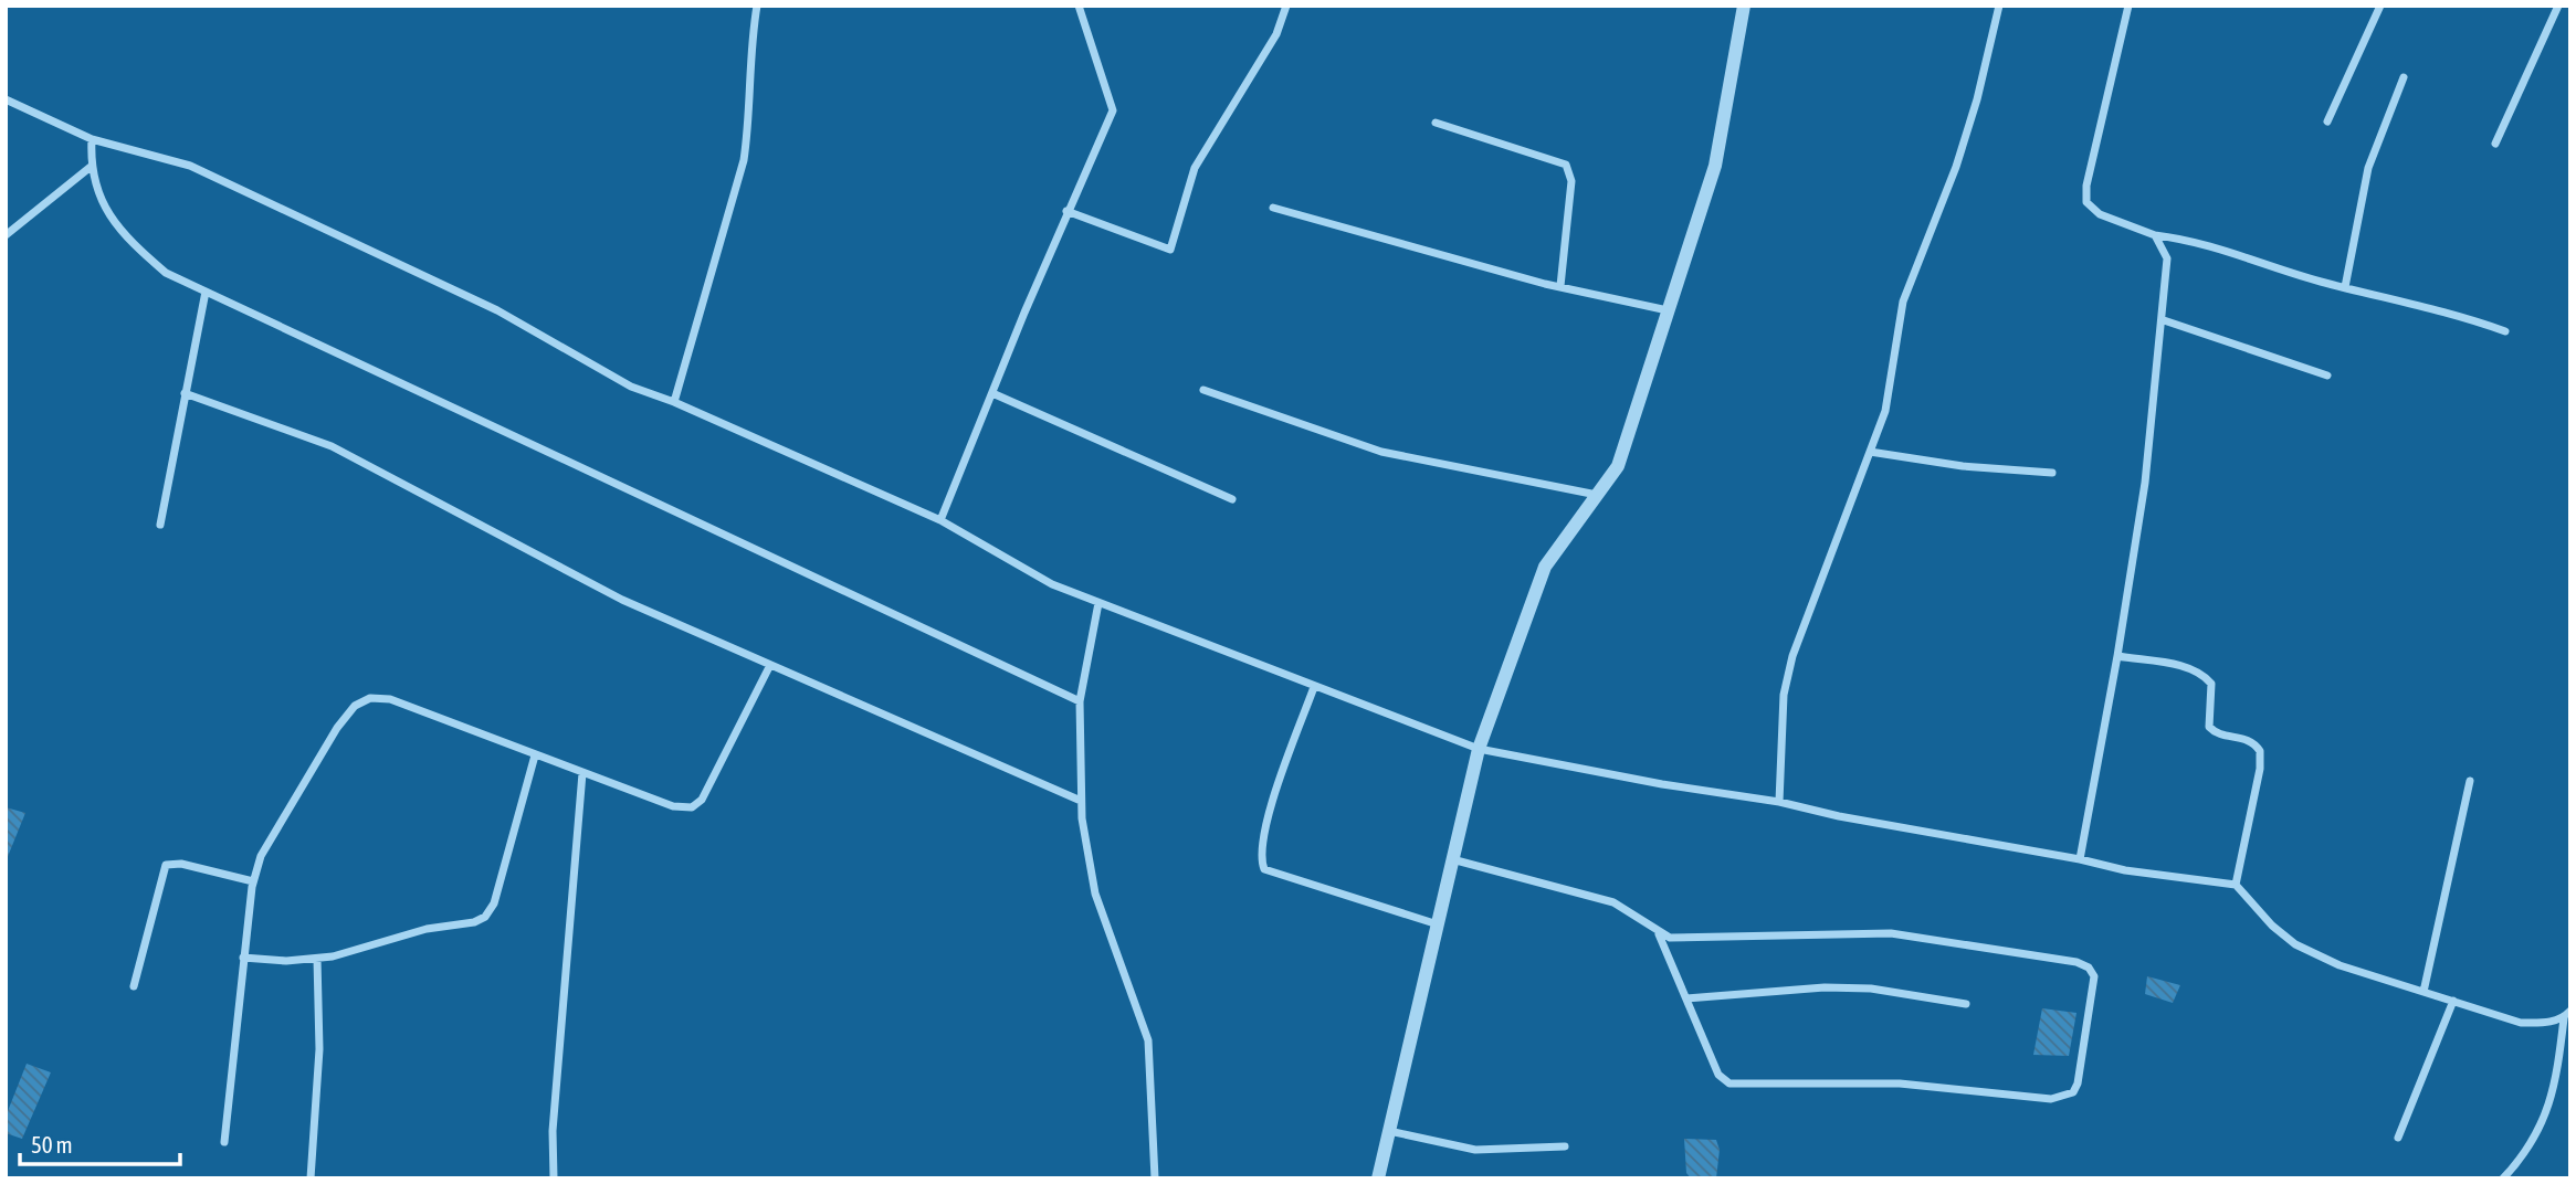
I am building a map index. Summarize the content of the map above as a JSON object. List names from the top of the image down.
{
  "scale_bar": "50 m"
}
